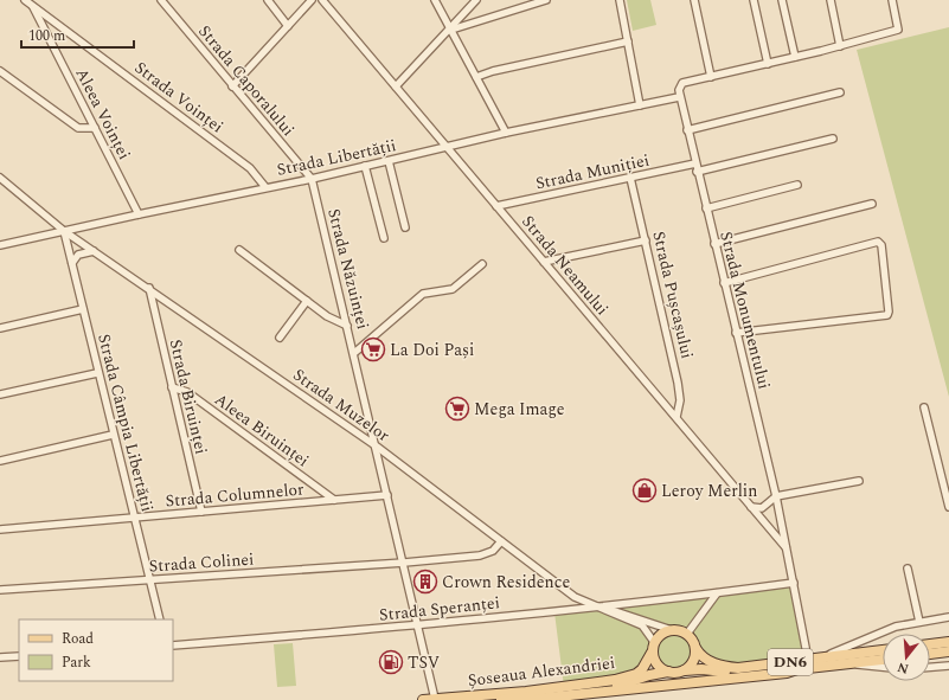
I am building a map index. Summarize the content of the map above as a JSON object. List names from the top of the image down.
{
  "streets": {
    "main road": ["DN6", "Șoseaua Alexandriei"],
    "street": [
      "Strada Caporalului",
      "Strada Voinței",
      "Aleea Voinței",
      "Strada Libertății",
      "Strada Muniției",
      "Strada Neamului",
      "Strada Năzuinței",
      "Strada Pușcașului",
      "Strada Monumentului",
      "Strada Biruinței",
      "Strada Muzelor",
      "Strada Câmpia Libertății",
      "Aleea Biruinței",
      "Strada Columnelor",
      "Strada Colinei",
      "Strada Speranței"
    ]
  },
  "crossings": [
    ["Strada Caporalului", "Strada Libertății"],
    ["Strada Caporalului", "Strada Năzuinței"],
    ["Strada Voinței", "Aleea Voinței"],
    ["Strada Voinței", "Strada Libertății"],
    ["Aleea Voinței", "Strada Libertății"],
    ["Strada Libertății", "Strada Neamului"],
    ["Strada Libertății", "Strada Năzuinței"],
    ["Strada Libertății", "Strada Monumentului"],
    ["Strada Libertății", "Strada Muzelor"],
    ["Strada Libertății", "Strada Câmpia Libertății"],
    ["Strada Muniției", "Strada Neamului"],
    ["Strada Muniției", "Strada Pușcașului"],
    ["Strada Muniției", "Strada Monumentului"],
    ["Strada Neamului", "Strada Pușcașului"],
    ["Strada Neamului", "Strada Monumentului"],
    ["Strada Năzuinței", "Strada Muzelor"],
    ["Strada Năzuinței", "Strada Columnelor"],
    ["Strada Năzuinței", "Strada Colinei"],
    ["Strada Năzuinței", "Strada Speranței"],
    ["Strada Năzuinței", "Șoseaua Alexandriei"],
    ["Strada Monumentului", "Strada Speranței"],
    ["Strada Monumentului", "DN6"],
    ["Strada Biruinței", "Strada Muzelor"],
    ["Strada Biruinței", "Aleea Biruinței"],
    ["Strada Biruinței", "Strada Columnelor"],
    ["Strada Muzelor", "Strada Câmpia Libertății"],
    ["Strada Muzelor", "Strada Colinei"],
    ["Strada Muzelor", "Strada Speranței"],
    ["Strada Câmpia Libertății", "Strada Columnelor"],
    ["Strada Câmpia Libertății", "Strada Colinei"],
    ["Aleea Biruinței", "Strada Columnelor"],
    ["DN6", "Șoseaua Alexandriei"]
  ],
  "places": {
    "supermarket": ["La Doi Pași", "Mega Image"],
    "shop": ["Leroy Merlin"],
    "building": ["Crown Residence"],
    "fuel station": ["TSV"]
  },
  "legend": ["Road", "Park"],
  "scale_bar": "100 m",
  "north": "bottom"
}
